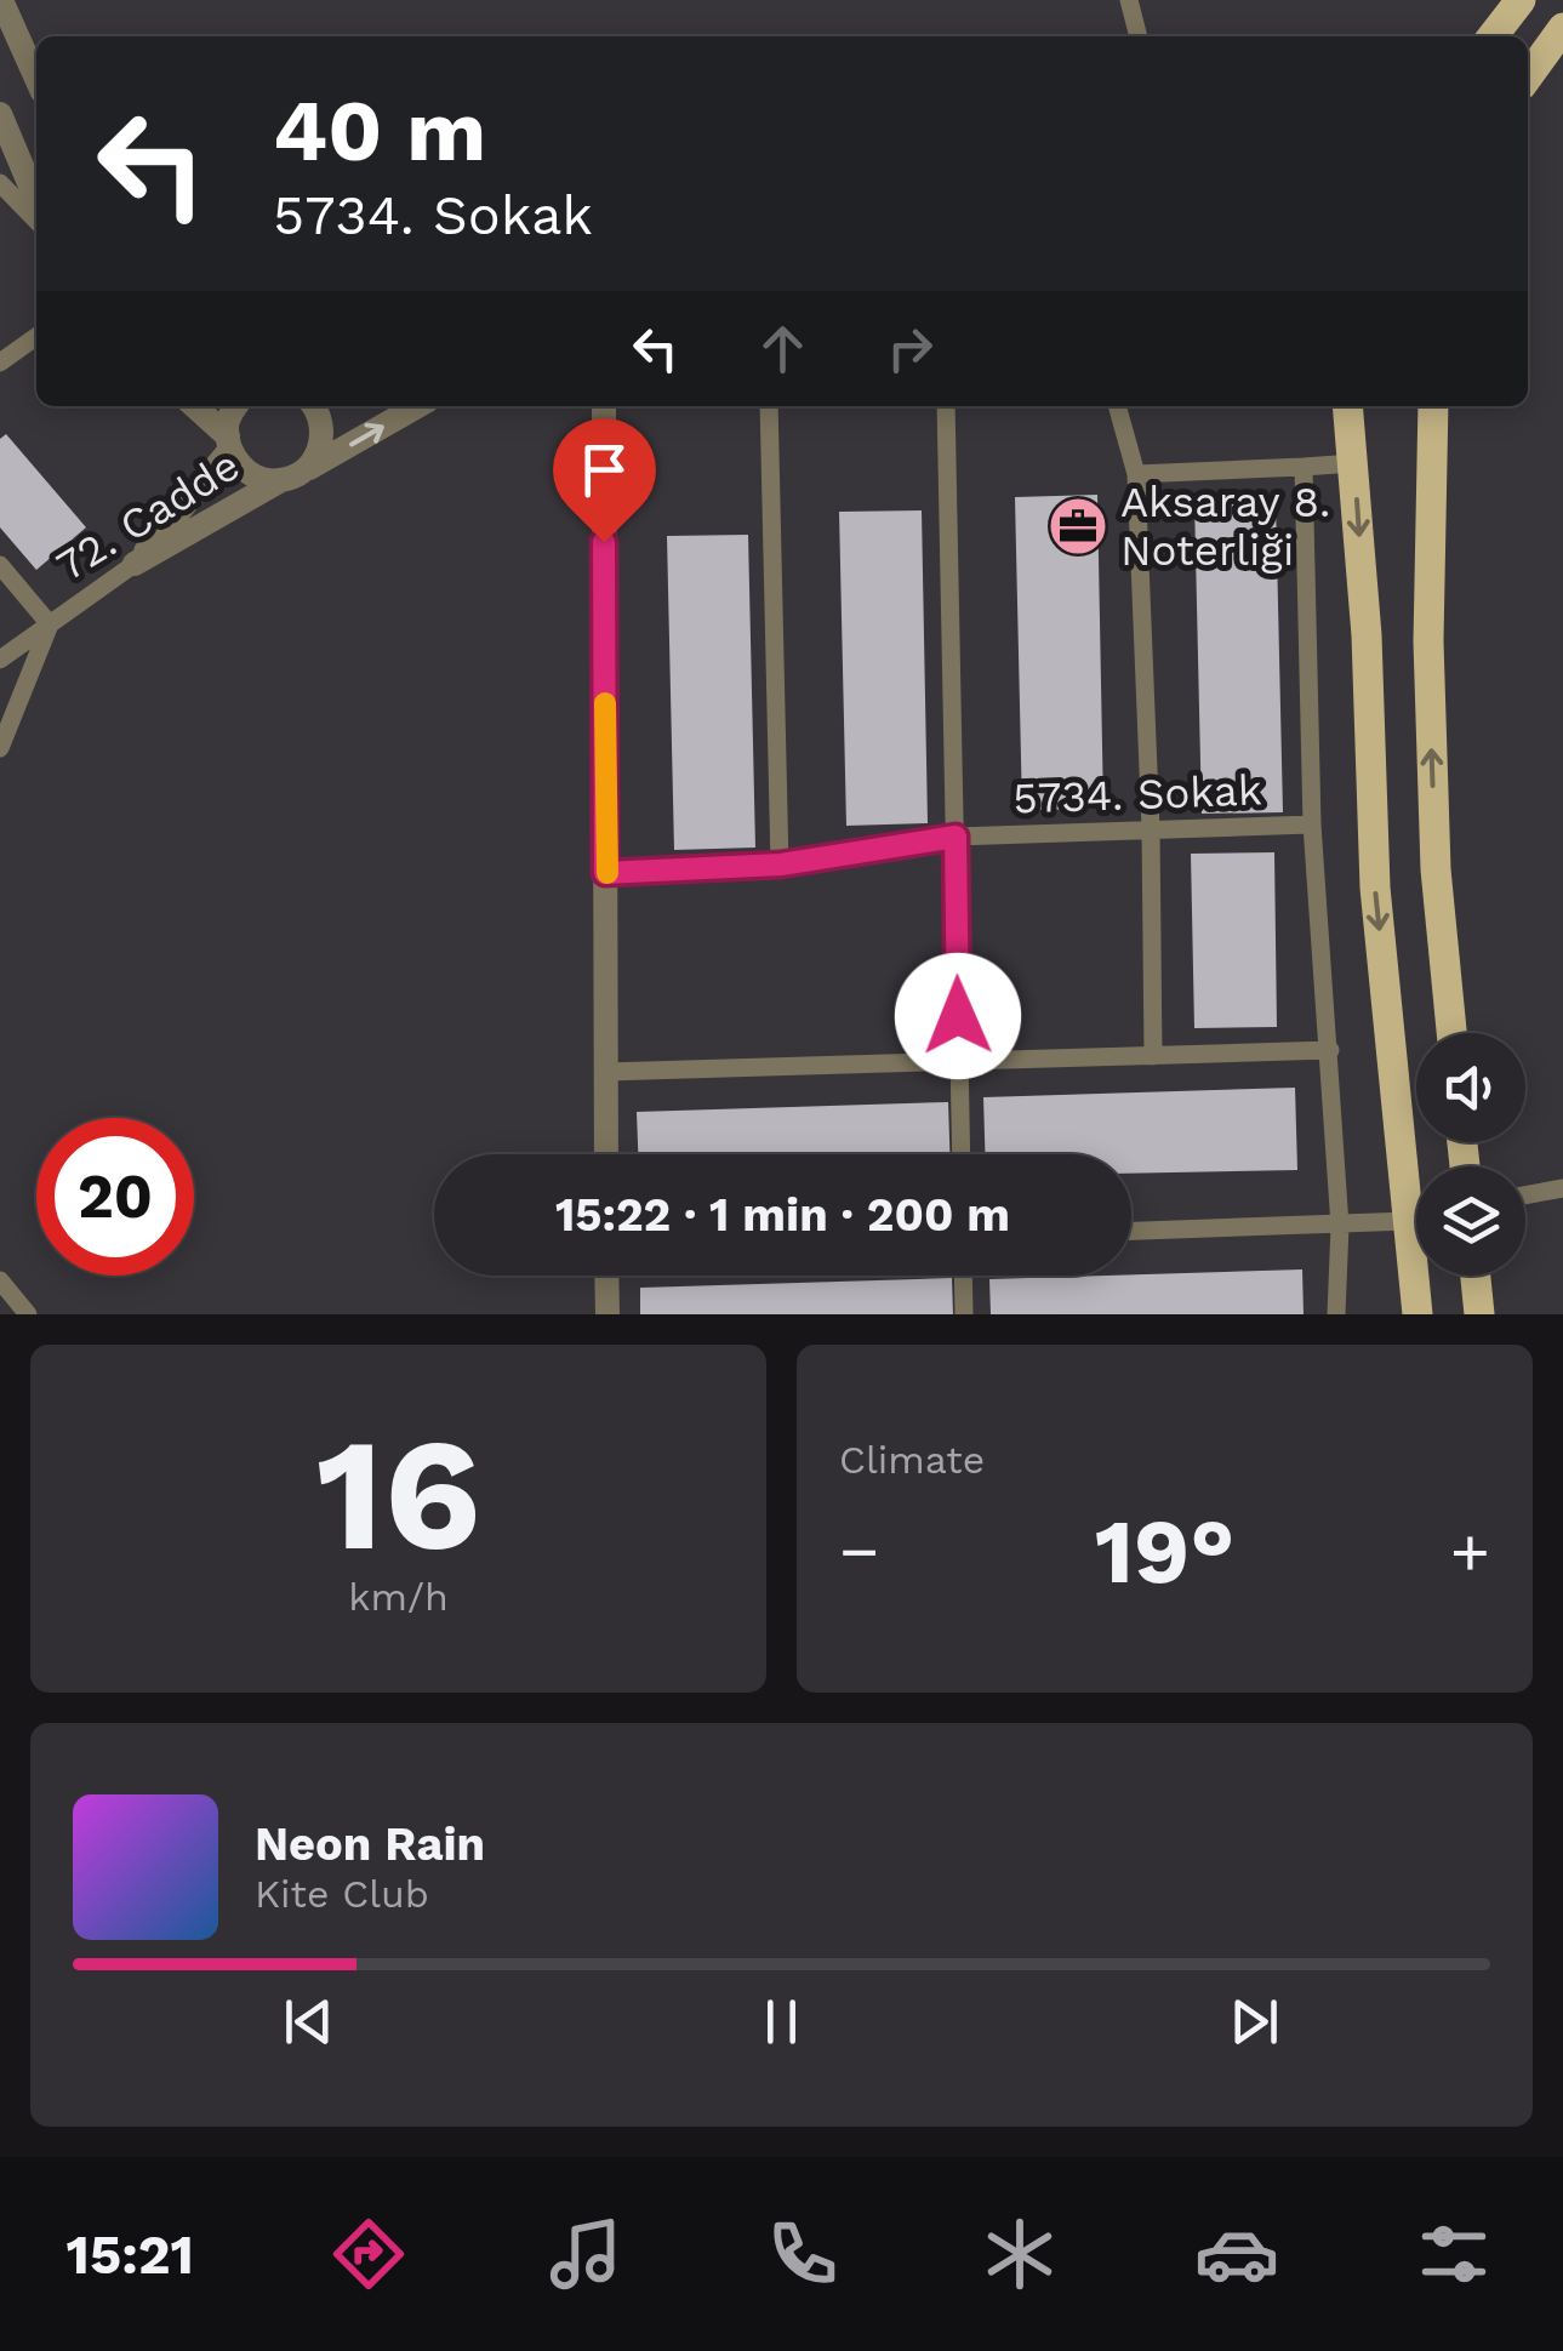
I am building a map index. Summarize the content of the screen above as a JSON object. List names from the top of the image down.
{
  "streets": {
    "street": ["72. Cadde"],
    "lane": ["5734. Sokak"]
  },
  "places": {
    "office": ["Aksaray 8. Noterliği"]
  },
  "page": {
    "turn": ["40 m", "5734. Sokak"],
    "limit": "20",
    "trip": "15:22 · 1 min · 200 m",
    "tile": [
      ["16", "km/h"],
      "Climate"
    ],
    "heat": ["−", "19°", "+"],
    "song": ["Neon Rain", "Kite Club"],
    "tabs": "15:21"
  }
}
